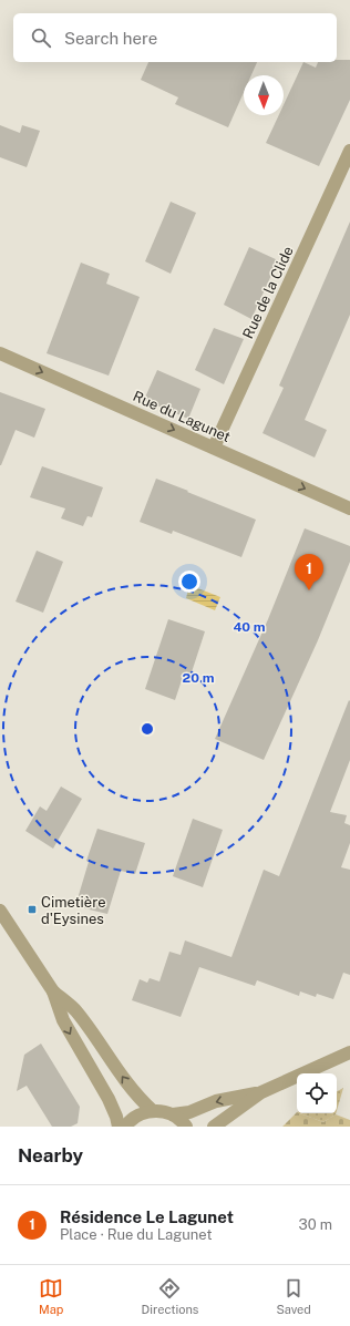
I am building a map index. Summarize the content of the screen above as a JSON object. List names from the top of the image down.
{
  "streets": {
    "street": ["Rue de la Clide", "Rue du Lagunet"]
  },
  "crossings": [
    ["Rue de la Clide", "Rue du Lagunet"]
  ],
  "one_way": ["Rue du Lagunet"],
  "places": {
    "transit": ["Cimetière d'Eysines"]
  },
  "north": "bottom",
  "page": {
    "search": "Search here",
    "pins": "1",
    "heading": "Nearby",
    "list": [
      {
        "mark": "1",
        "name": "Résidence Le Lagunet",
        "note": "Place · Rue du Lagunet",
        "value": "30 m"
      }
    ],
    "nav": ["Map", "Directions", "Saved"]
  },
  "rings": ["40 m", "20 m"]
}
